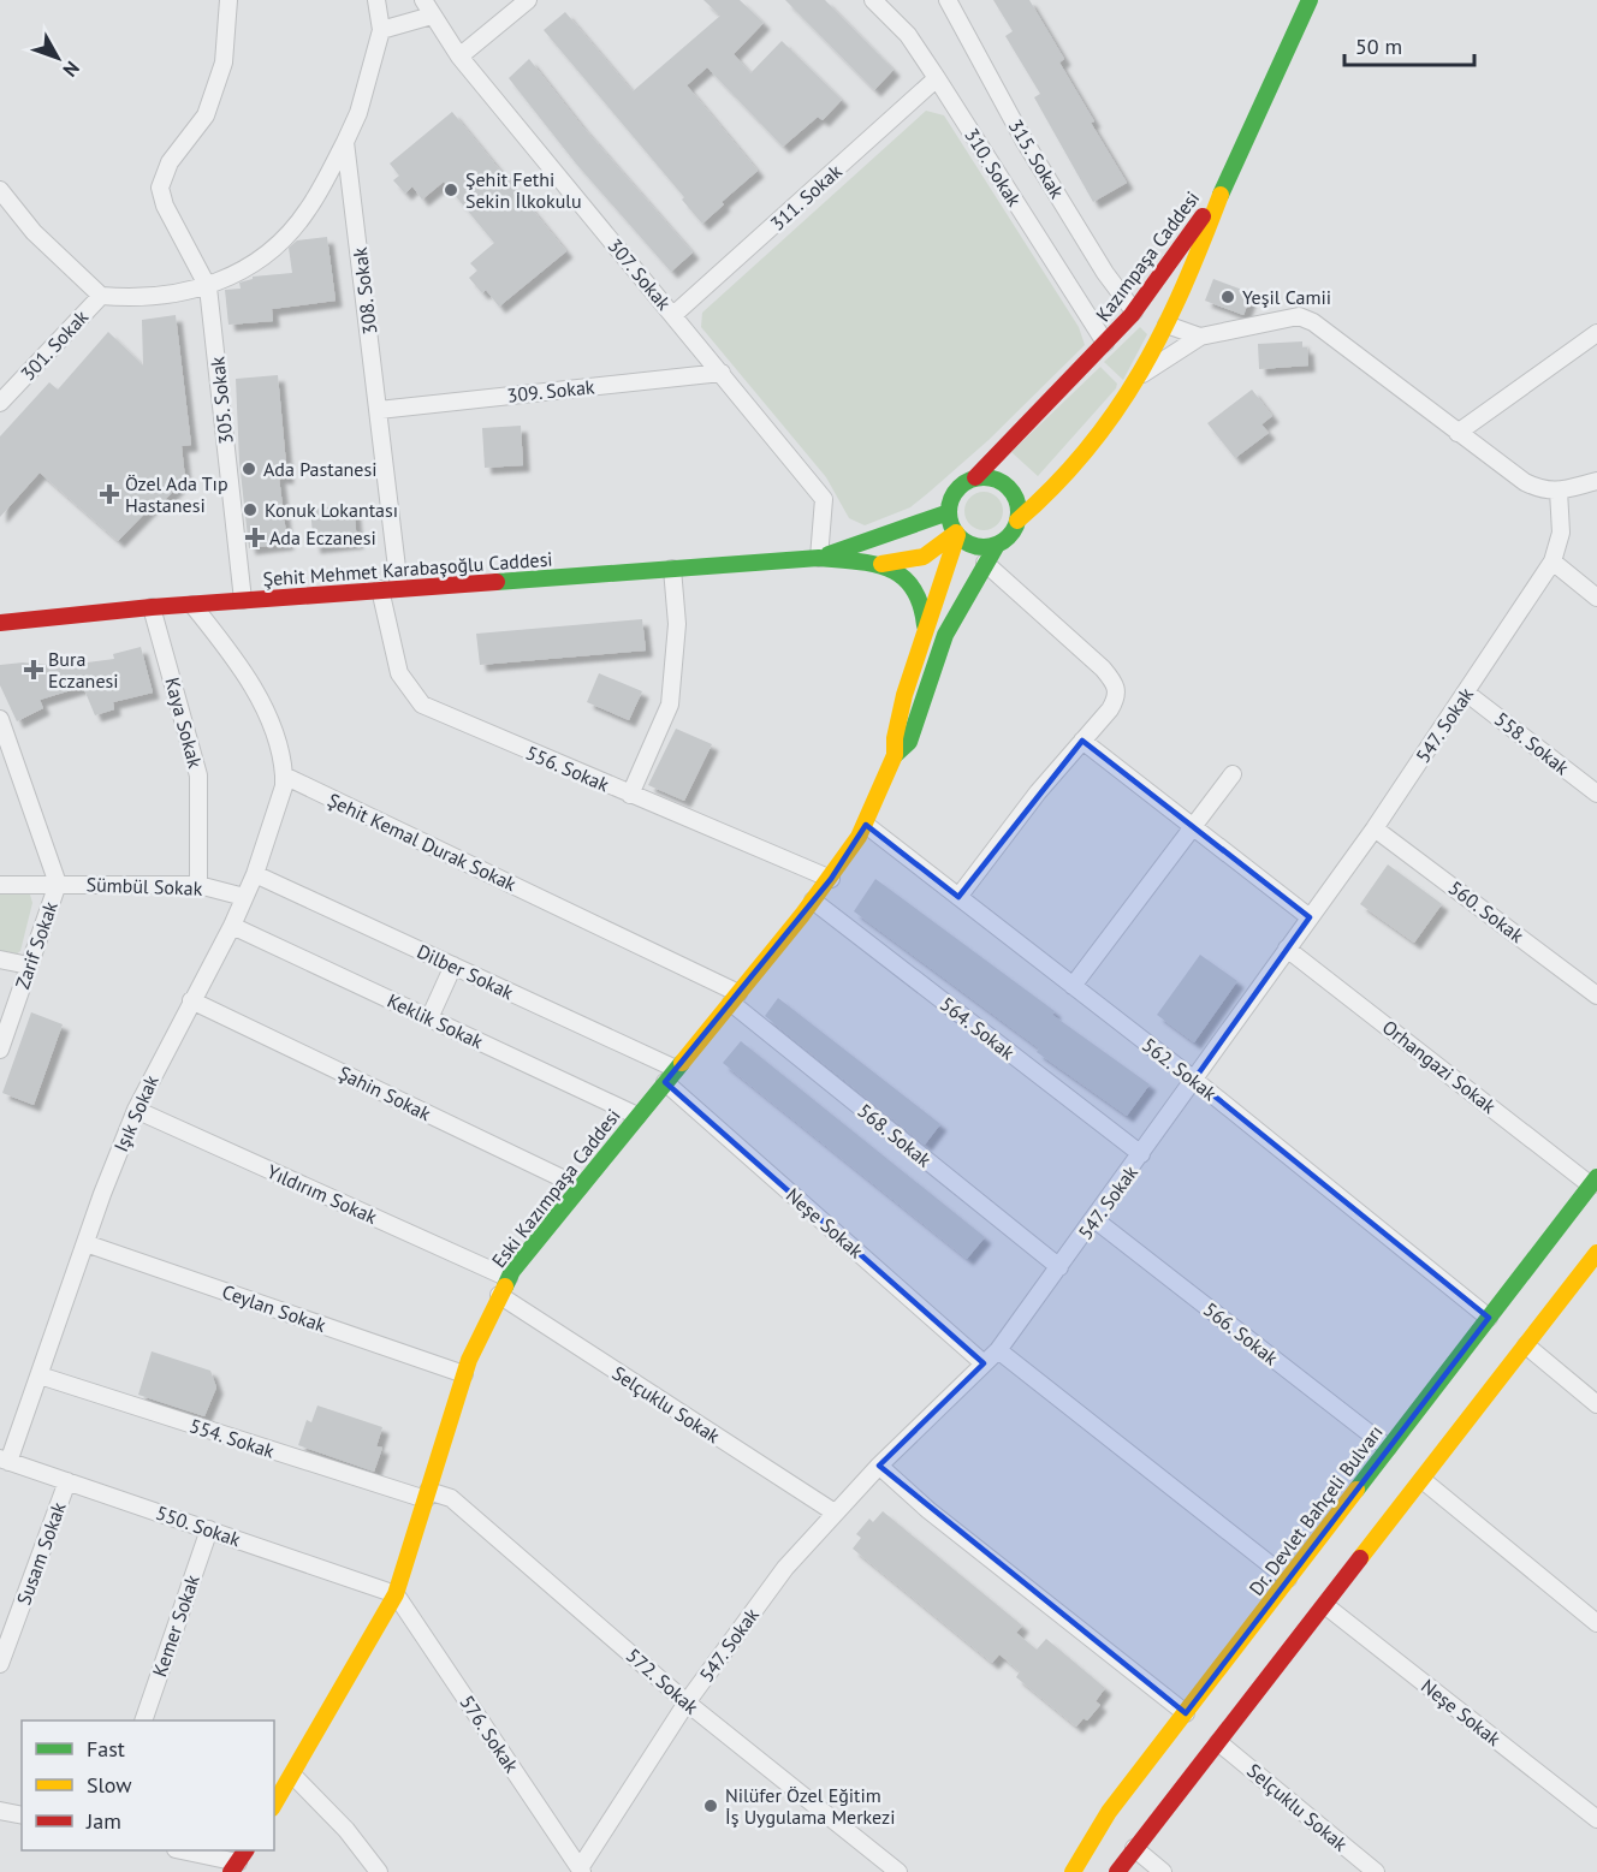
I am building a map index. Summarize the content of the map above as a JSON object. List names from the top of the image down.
{
  "streets": {
    "street": [
      "315. Sokak",
      "310. Sokak",
      "311. Sokak",
      "Kazımpaşa Caddesi",
      "307. Sokak",
      "308. Sokak",
      "301. Sokak",
      "309. Sokak",
      "305. Sokak",
      "Şehit Mehmet Karabaşoğlu Caddesi",
      "Kaya Sokak",
      "547. Sokak",
      "558. Sokak",
      "556. Sokak",
      "Şehit Kemal Durak Sokak",
      "Sümbül Sokak",
      "560. Sokak",
      "Zarif Sokak",
      "Dilber Sokak",
      "Keklik Sokak",
      "564. Sokak",
      "Orhangazi Sokak",
      "562. Sokak",
      "Şahin Sokak",
      "Işık Sokak",
      "568. Sokak",
      "Eski Kazımpaşa Caddesi",
      "Yıldırım Sokak",
      "Neşe Sokak",
      "Ceylan Sokak",
      "566. Sokak",
      "Selçuklu Sokak",
      "554. Sokak",
      "Dr. Devlet Bahçeli Bulvarı",
      "550. Sokak",
      "Susam Sokak",
      "Kemer Sokak",
      "572. Sokak",
      "576. Sokak"
    ]
  },
  "crossings": [
    ["315. Sokak", "Kazımpaşa Caddesi"],
    ["310. Sokak", "311. Sokak"],
    ["310. Sokak", "Kazımpaşa Caddesi"],
    ["311. Sokak", "307. Sokak"],
    ["Kazımpaşa Caddesi", "Şehit Mehmet Karabaşoğlu Caddesi"],
    ["Kazımpaşa Caddesi", "Eski Kazımpaşa Caddesi"],
    ["307. Sokak", "309. Sokak"],
    ["307. Sokak", "Şehit Mehmet Karabaşoğlu Caddesi"],
    ["308. Sokak", "301. Sokak"],
    ["308. Sokak", "309. Sokak"],
    ["308. Sokak", "Şehit Mehmet Karabaşoğlu Caddesi"],
    ["301. Sokak", "305. Sokak"],
    ["305. Sokak", "Şehit Mehmet Karabaşoğlu Caddesi"],
    ["Şehit Mehmet Karabaşoğlu Caddesi", "Kaya Sokak"],
    ["Şehit Mehmet Karabaşoğlu Caddesi", "556. Sokak"],
    ["Şehit Mehmet Karabaşoğlu Caddesi", "Eski Kazımpaşa Caddesi"],
    ["Kaya Sokak", "Sümbül Sokak"],
    ["547. Sokak", "558. Sokak"],
    ["547. Sokak", "560. Sokak"],
    ["547. Sokak", "564. Sokak"],
    ["547. Sokak", "Orhangazi Sokak"],
    ["547. Sokak", "562. Sokak"],
    ["547. Sokak", "568. Sokak"],
    ["547. Sokak", "Neşe Sokak"],
    ["547. Sokak", "566. Sokak"],
    ["547. Sokak", "Selçuklu Sokak"],
    ["547. Sokak", "572. Sokak"],
    ["547. Sokak", "576. Sokak"],
    ["556. Sokak", "Eski Kazımpaşa Caddesi"],
    ["Şehit Kemal Durak Sokak", "Işık Sokak"],
    ["Şehit Kemal Durak Sokak", "568. Sokak"],
    ["Şehit Kemal Durak Sokak", "Eski Kazımpaşa Caddesi"],
    ["Sümbül Sokak", "Zarif Sokak"],
    ["Sümbül Sokak", "Işık Sokak"],
    ["Dilber Sokak", "Işık Sokak"],
    ["Dilber Sokak", "Eski Kazımpaşa Caddesi"],
    ["Keklik Sokak", "Işık Sokak"],
    ["Keklik Sokak", "Eski Kazımpaşa Caddesi"],
    ["564. Sokak", "Eski Kazımpaşa Caddesi"],
    ["Orhangazi Sokak", "Dr. Devlet Bahçeli Bulvarı"],
    ["562. Sokak", "Eski Kazımpaşa Caddesi"],
    ["562. Sokak", "Dr. Devlet Bahçeli Bulvarı"],
    ["Şahin Sokak", "Işık Sokak"],
    ["Şahin Sokak", "Eski Kazımpaşa Caddesi"],
    ["Işık Sokak", "Yıldırım Sokak"],
    ["Işık Sokak", "Ceylan Sokak"],
    ["Işık Sokak", "554. Sokak"],
    ["Işık Sokak", "550. Sokak"],
    ["568. Sokak", "Eski Kazımpaşa Caddesi"],
    ["Eski Kazımpaşa Caddesi", "Yıldırım Sokak"],
    ["Eski Kazımpaşa Caddesi", "Neşe Sokak"],
    ["Eski Kazımpaşa Caddesi", "Ceylan Sokak"],
    ["Eski Kazımpaşa Caddesi", "Selçuklu Sokak"],
    ["Eski Kazımpaşa Caddesi", "554. Sokak"],
    ["Eski Kazımpaşa Caddesi", "550. Sokak"],
    ["Eski Kazımpaşa Caddesi", "572. Sokak"],
    ["Eski Kazımpaşa Caddesi", "576. Sokak"],
    ["566. Sokak", "Dr. Devlet Bahçeli Bulvarı"],
    ["554. Sokak", "572. Sokak"],
    ["550. Sokak", "Susam Sokak"],
    ["550. Sokak", "Kemer Sokak"],
    ["550. Sokak", "576. Sokak"]
  ],
  "places": {
    "other": [
      "Şehit Fethi Sekin İlkokulu",
      "Yeşil Camii",
      "Ada Pastanesi",
      "Konuk Lokantası",
      "Nilüfer Özel Eğitim İş Uygulama Merkezi"
    ],
    "health": ["Özel Ada Tıp Hastanesi", "Ada Eczanesi", "Bura Eczanesi"]
  },
  "legend": ["Fast", "Slow", "Jam"],
  "scale_bar": "50 m",
  "north": "bottom right"
}
